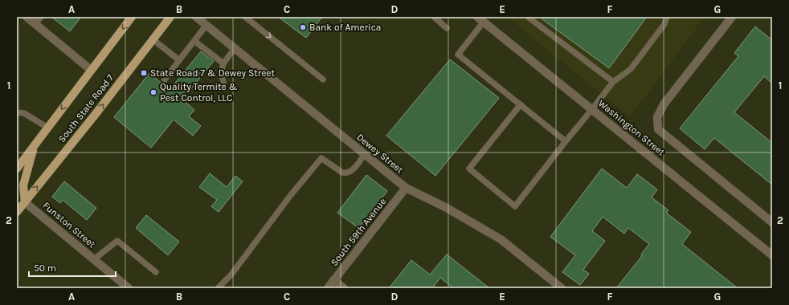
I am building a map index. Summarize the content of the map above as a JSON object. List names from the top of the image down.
{
  "streets": {
    "main road": ["South State Road 7"],
    "street": [
      "Washington Street",
      "Dewey Street",
      "Funston Street",
      "South 59th Avenue"
    ]
  },
  "crossings": [
    ["South State Road 7", "Funston Street"],
    ["Dewey Street", "South 59th Avenue"]
  ],
  "places": {
    "other": ["Bank of America", "Quality Termite & Pest Control, LLC"],
    "transit": ["State Road 7 & Dewey Street"]
  },
  "scale_bar": "50 m",
  "grid": {
    "columns": [
      "A",
      "B",
      "C",
      "D",
      "E",
      "F",
      "G"
    ],
    "rows": ["1", "2"]
  }
}
